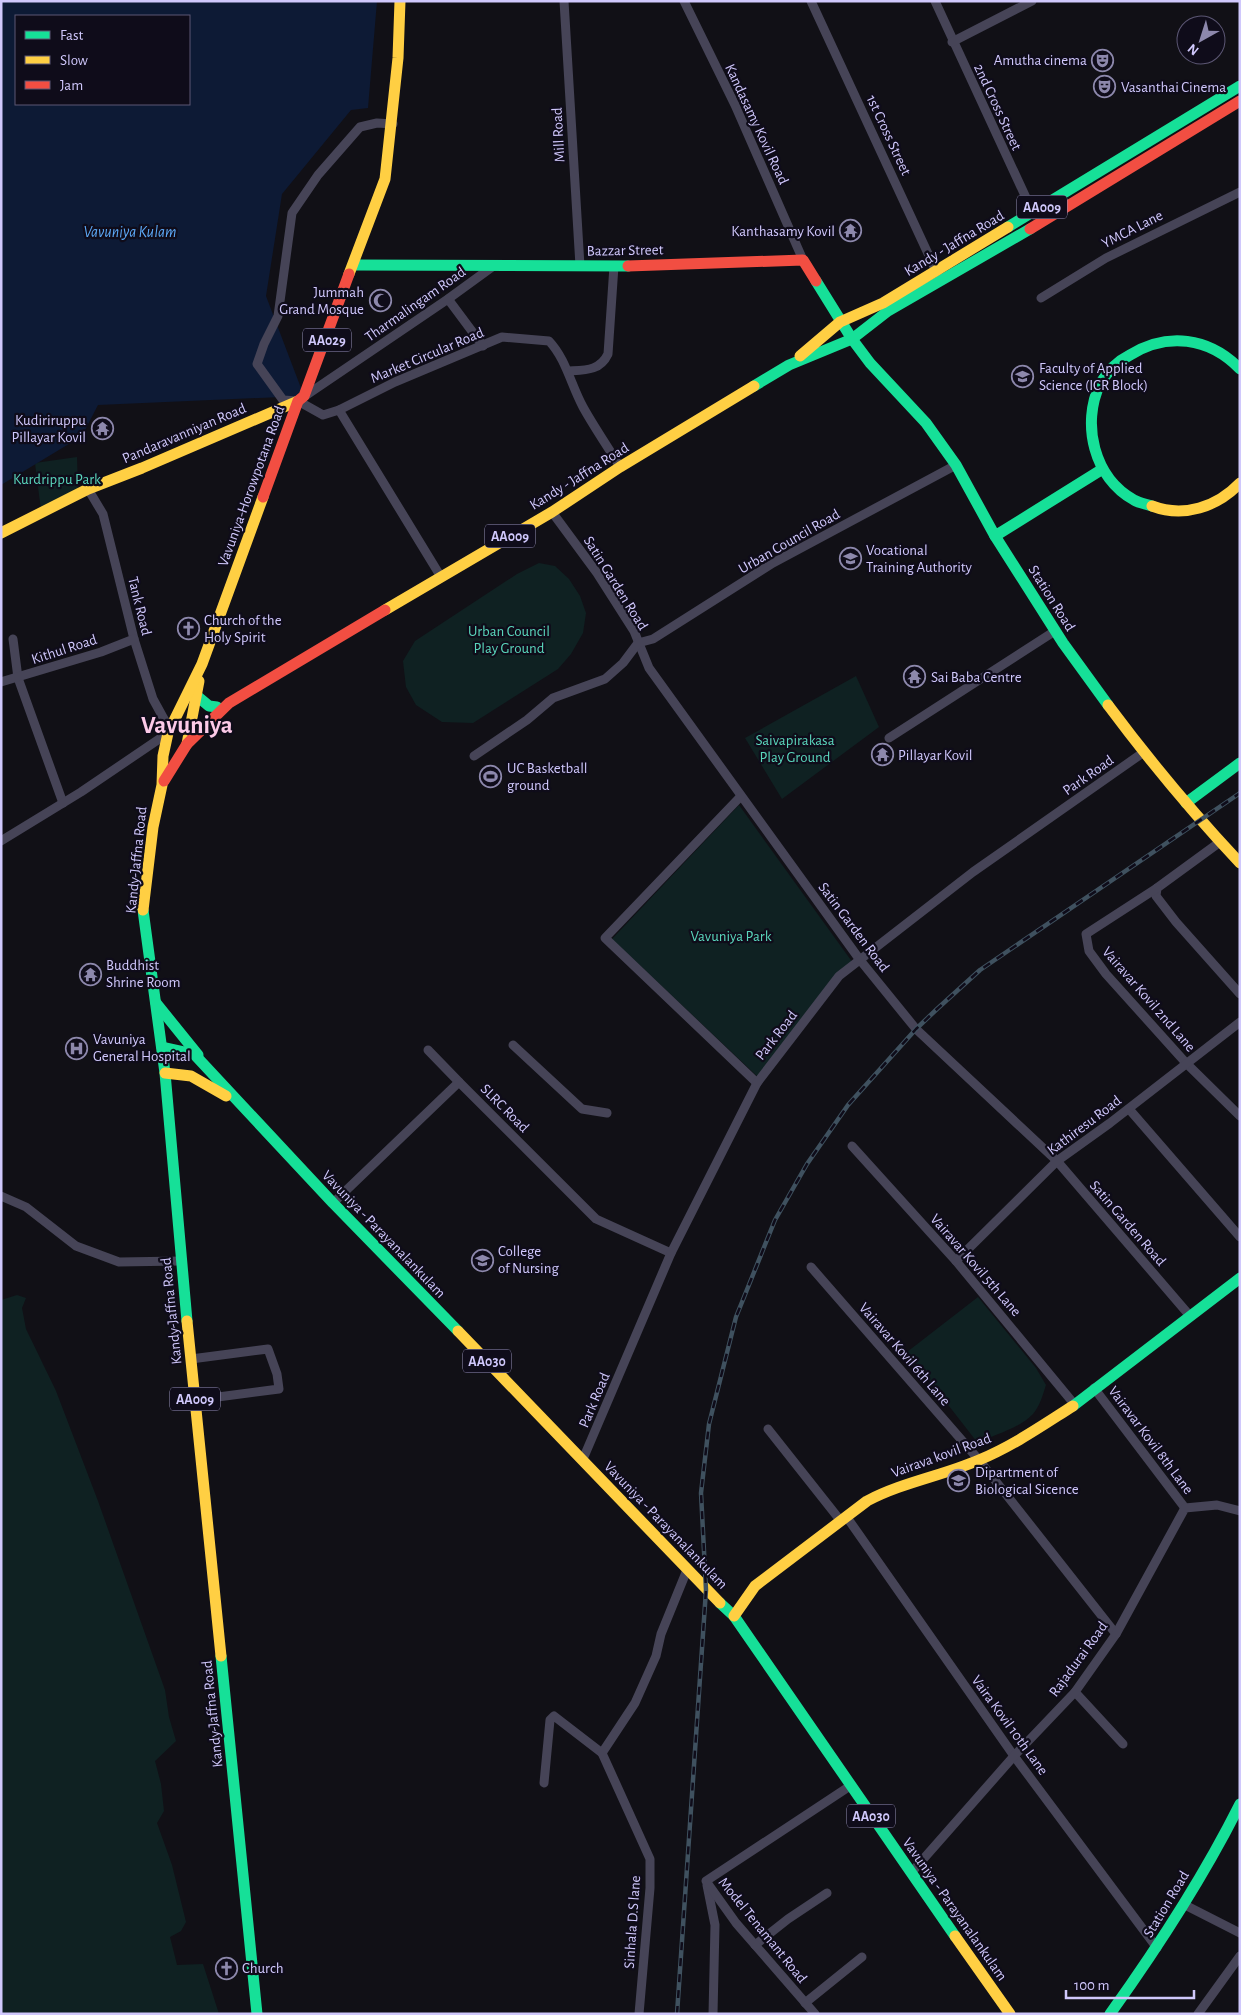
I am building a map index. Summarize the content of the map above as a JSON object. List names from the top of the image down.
{
  "streets": {
    "main road": [
      "AA009",
      "Kandy - Jaffna Road",
      "Bazzar Street",
      "AA029",
      "Pandaravanniyan Road",
      "Vavuniya-Horowpotana Road",
      "Station Road",
      "Kandy-Jaffna Road",
      "Vavuniya - Parayanalankulam",
      "AA030",
      "Vairava kovil Road"
    ],
    "street": [
      "2nd Cross Street",
      "Kandasamy Kovil Road",
      "Mill Road",
      "1st Cross Street",
      "YMCA Lane",
      "Tharmalingam Road",
      "Market Circular Road",
      "Urban Council Road",
      "Satin Garden Road",
      "Tank Road",
      "Kithul Road",
      "Park Road",
      "Vairavar Kovil 2nd Lane",
      "SLRC Road",
      "Kathiresu Road",
      "Vairavar Kovil 5th Lane",
      "Vairavar Kovil 6th Lane",
      "Vairavar Kovil 8th Lane",
      "Rajadurai Road",
      "Vaira Kovil 10th Lane",
      "Sinhala D.S lane",
      "Model Tenamant Road"
    ]
  },
  "crossings": [
    ["2nd Cross Street", "Kandy - Jaffna Road"],
    ["Kandasamy Kovil Road", "Bazzar Street"],
    ["Mill Road", "Bazzar Street"],
    ["1st Cross Street", "Kandy - Jaffna Road"],
    ["Kandy - Jaffna Road", "Market Circular Road"],
    ["Kandy - Jaffna Road", "Vavuniya-Horowpotana Road"],
    ["Kandy - Jaffna Road", "Satin Garden Road"],
    ["Kandy - Jaffna Road", "Station Road"],
    ["Kandy - Jaffna Road", "Tank Road"],
    ["Kandy - Jaffna Road", "Kandy-Jaffna Road"],
    ["Bazzar Street", "Tharmalingam Road"],
    ["Bazzar Street", "Vavuniya-Horowpotana Road"],
    ["Tharmalingam Road", "Market Circular Road"],
    ["Tharmalingam Road", "Pandaravanniyan Road"],
    ["Tharmalingam Road", "Vavuniya-Horowpotana Road"],
    ["Market Circular Road", "Pandaravanniyan Road"],
    ["Market Circular Road", "Vavuniya-Horowpotana Road"],
    ["Pandaravanniyan Road", "Vavuniya-Horowpotana Road"],
    ["Pandaravanniyan Road", "Tank Road"],
    ["Vavuniya-Horowpotana Road", "Tank Road"],
    ["Vavuniya-Horowpotana Road", "Kandy-Jaffna Road"],
    ["Urban Council Road", "Satin Garden Road"],
    ["Urban Council Road", "Station Road"],
    ["Satin Garden Road", "Park Road"],
    ["Satin Garden Road", "Kathiresu Road"],
    ["Satin Garden Road", "Vairava kovil Road"],
    ["Station Road", "Park Road"],
    ["Station Road", "Vaira Kovil 10th Lane"],
    ["Tank Road", "Kithul Road"],
    ["Tank Road", "Kandy-Jaffna Road"],
    ["Park Road", "SLRC Road"],
    ["Park Road", "Vavuniya - Parayanalankulam"],
    ["Kandy-Jaffna Road", "AA030"],
    ["Vairavar Kovil 2nd Lane", "Kathiresu Road"],
    ["SLRC Road", "Vavuniya - Parayanalankulam"],
    ["Kathiresu Road", "Vairavar Kovil 5th Lane"],
    ["Vavuniya - Parayanalankulam", "AA030"],
    ["Vavuniya - Parayanalankulam", "Vairava kovil Road"],
    ["Vavuniya - Parayanalankulam", "Rajadurai Road"],
    ["Vavuniya - Parayanalankulam", "Model Tenamant Road"],
    ["Vairavar Kovil 5th Lane", "Vairava kovil Road"],
    ["Vairavar Kovil 6th Lane", "Vairava kovil Road"],
    ["Vairavar Kovil 6th Lane", "Rajadurai Road"],
    ["Vairavar Kovil 8th Lane", "Vairava kovil Road"],
    ["Vairavar Kovil 8th Lane", "Rajadurai Road"],
    ["Vairava kovil Road", "Vaira Kovil 10th Lane"],
    ["Rajadurai Road", "Vaira Kovil 10th Lane"]
  ],
  "districts": ["Vavuniya"],
  "water": ["Vavuniya Kulam"],
  "parks": [
    "Kurdrippu Park",
    "Urban Council Play Ground",
    "Saivapirakasa Play Ground",
    "Vavuniya Park"
  ],
  "places": {
    "theatre": ["Amutha cinema", "Vasanthai Cinema"],
    "temple": [
      "Kanthasamy Kovil",
      "Kudiriruppu Pillayar Kovil",
      "Sai Baba Centre",
      "Pillayar Kovil",
      "Buddhist Shrine Room"
    ],
    "mosque": ["Jummah Grand Mosque"],
    "school or university": [
      "Faculty of Applied Science (ICR Block)",
      "Vocational Training Authority",
      "College of Nursing",
      "Dipartment of Biological Sicence"
    ],
    "church": ["Church of the Holy Spirit", "Church"],
    "sports": ["UC Basketball ground"],
    "hospital": ["Vavuniya General Hospital"]
  },
  "legend": ["Fast", "Slow", "Jam"],
  "scale_bar": "100 m",
  "north": "bottom left"
}
